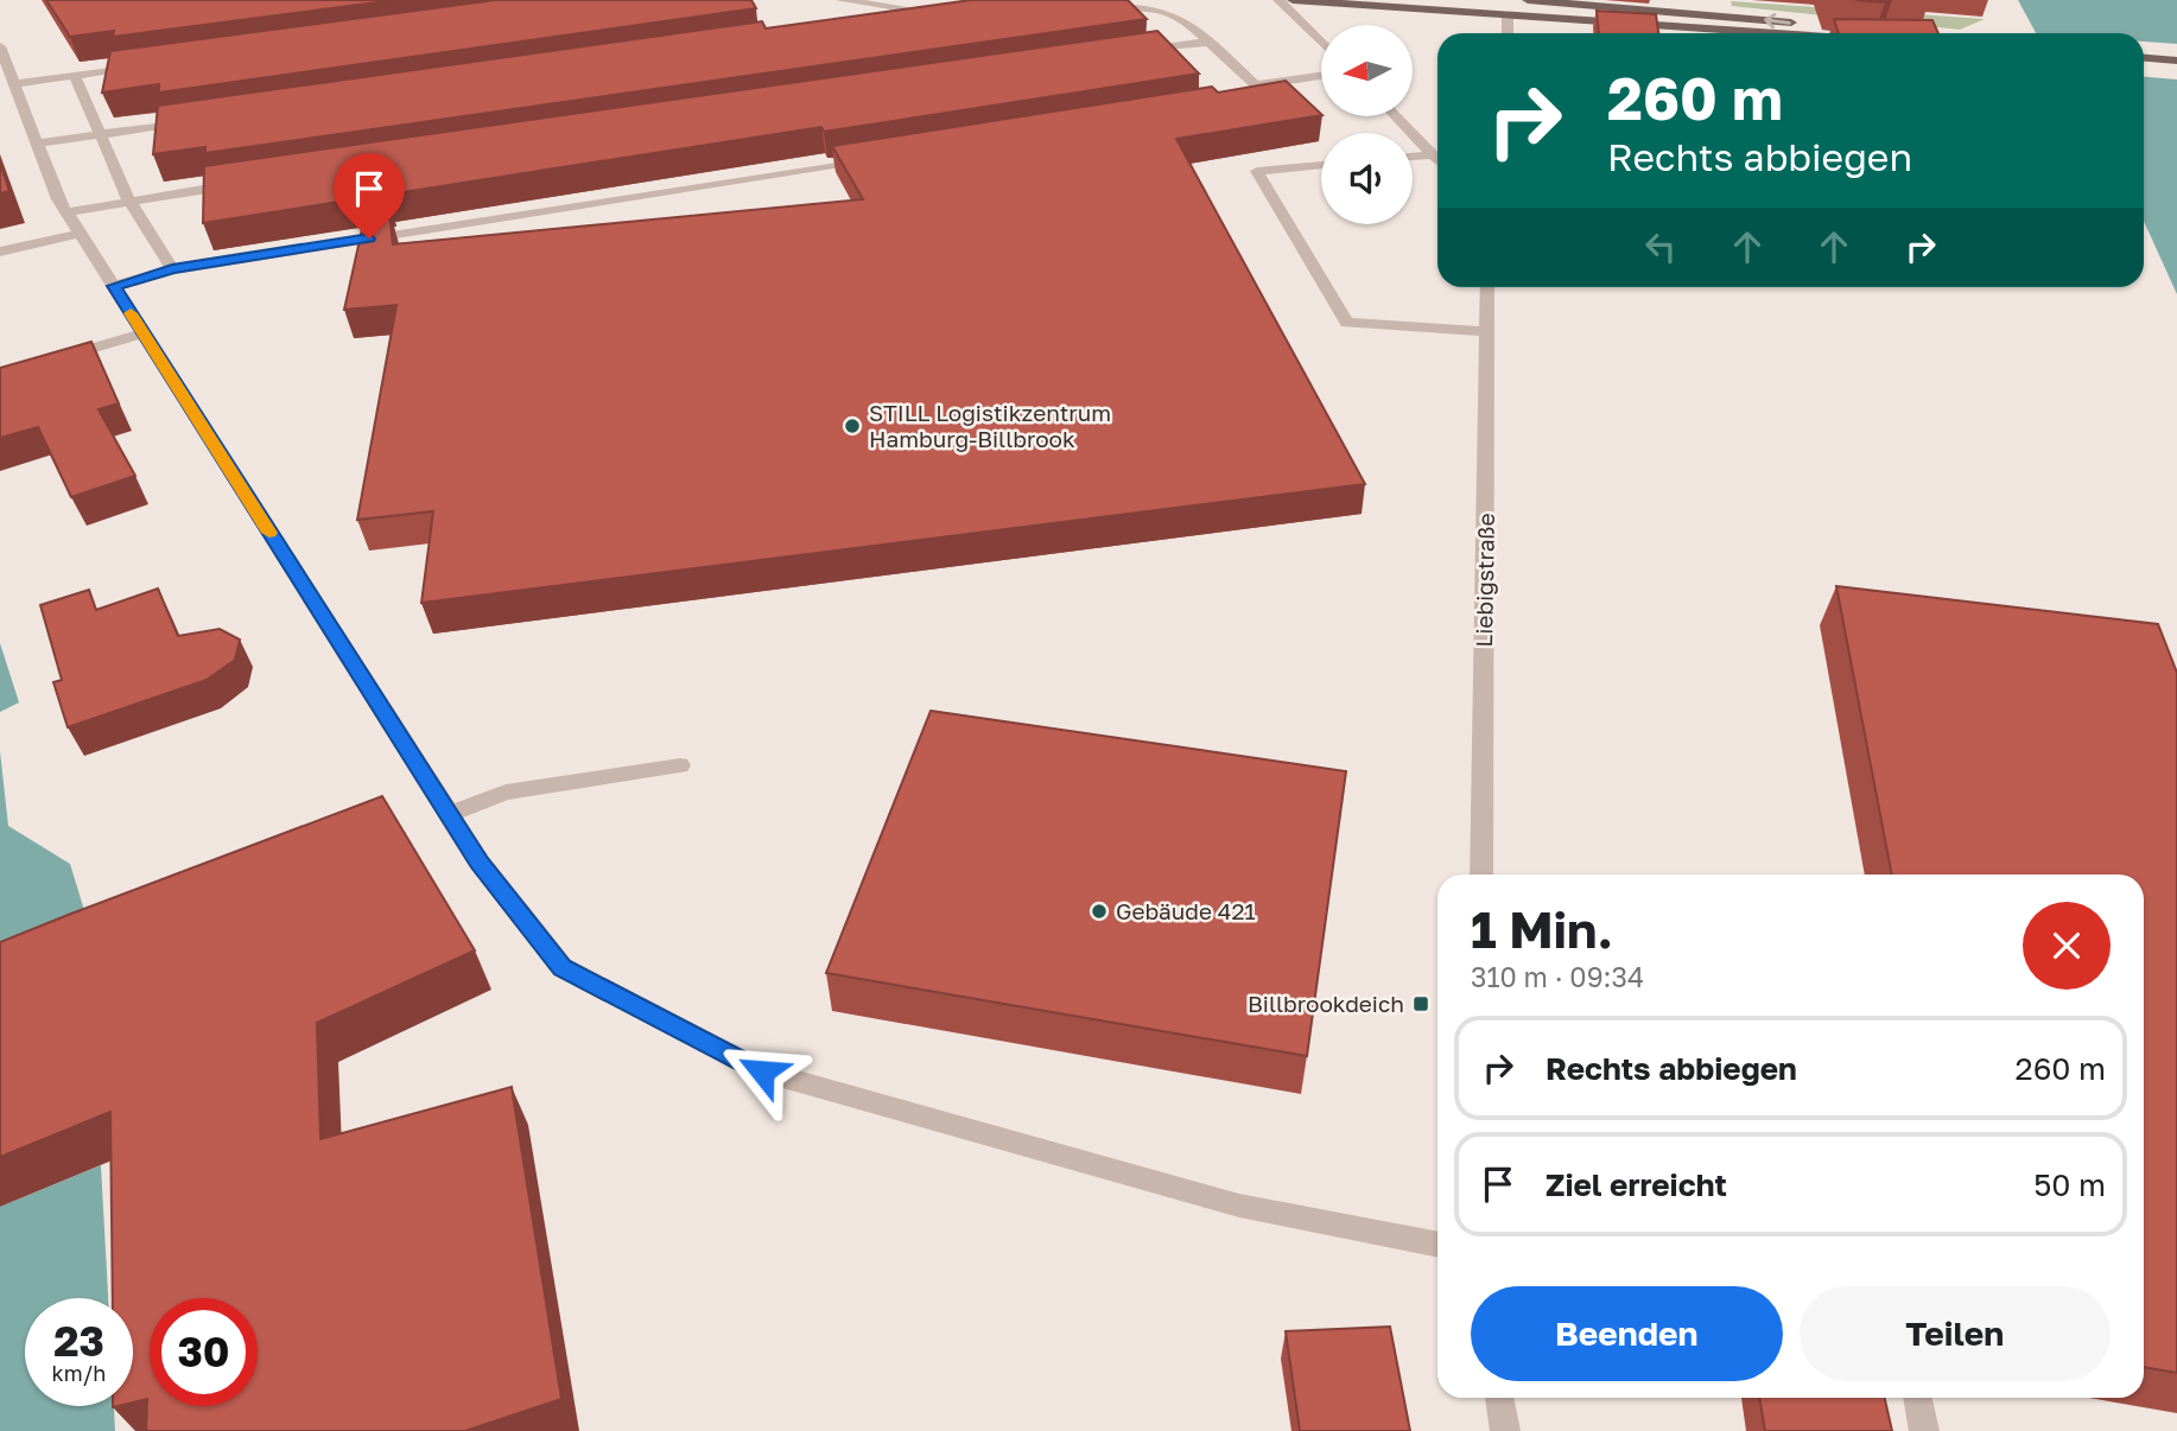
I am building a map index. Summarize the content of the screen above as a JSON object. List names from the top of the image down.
{
  "streets": {
    "street": ["Liebigstraße"]
  },
  "places": {
    "other": ["STILL Logistikzentrum Hamburg-Billbrook", "Gebäude 421"],
    "transit": ["Billbrookdeich"]
  },
  "north": "left",
  "page": {
    "turn": ["260 m", "Rechts abbiegen"],
    "heading": ["1 Min.", "310 m · 09:34"],
    "list": [
      {
        "name": "Rechts abbiegen",
        "value": "260 m"
      },
      {
        "name": "Ziel erreicht",
        "value": "50 m"
      }
    ],
    "buttons": ["Beenden", "Teilen"],
    "speed": "23 km/h",
    "limit": "30"
  }
}
